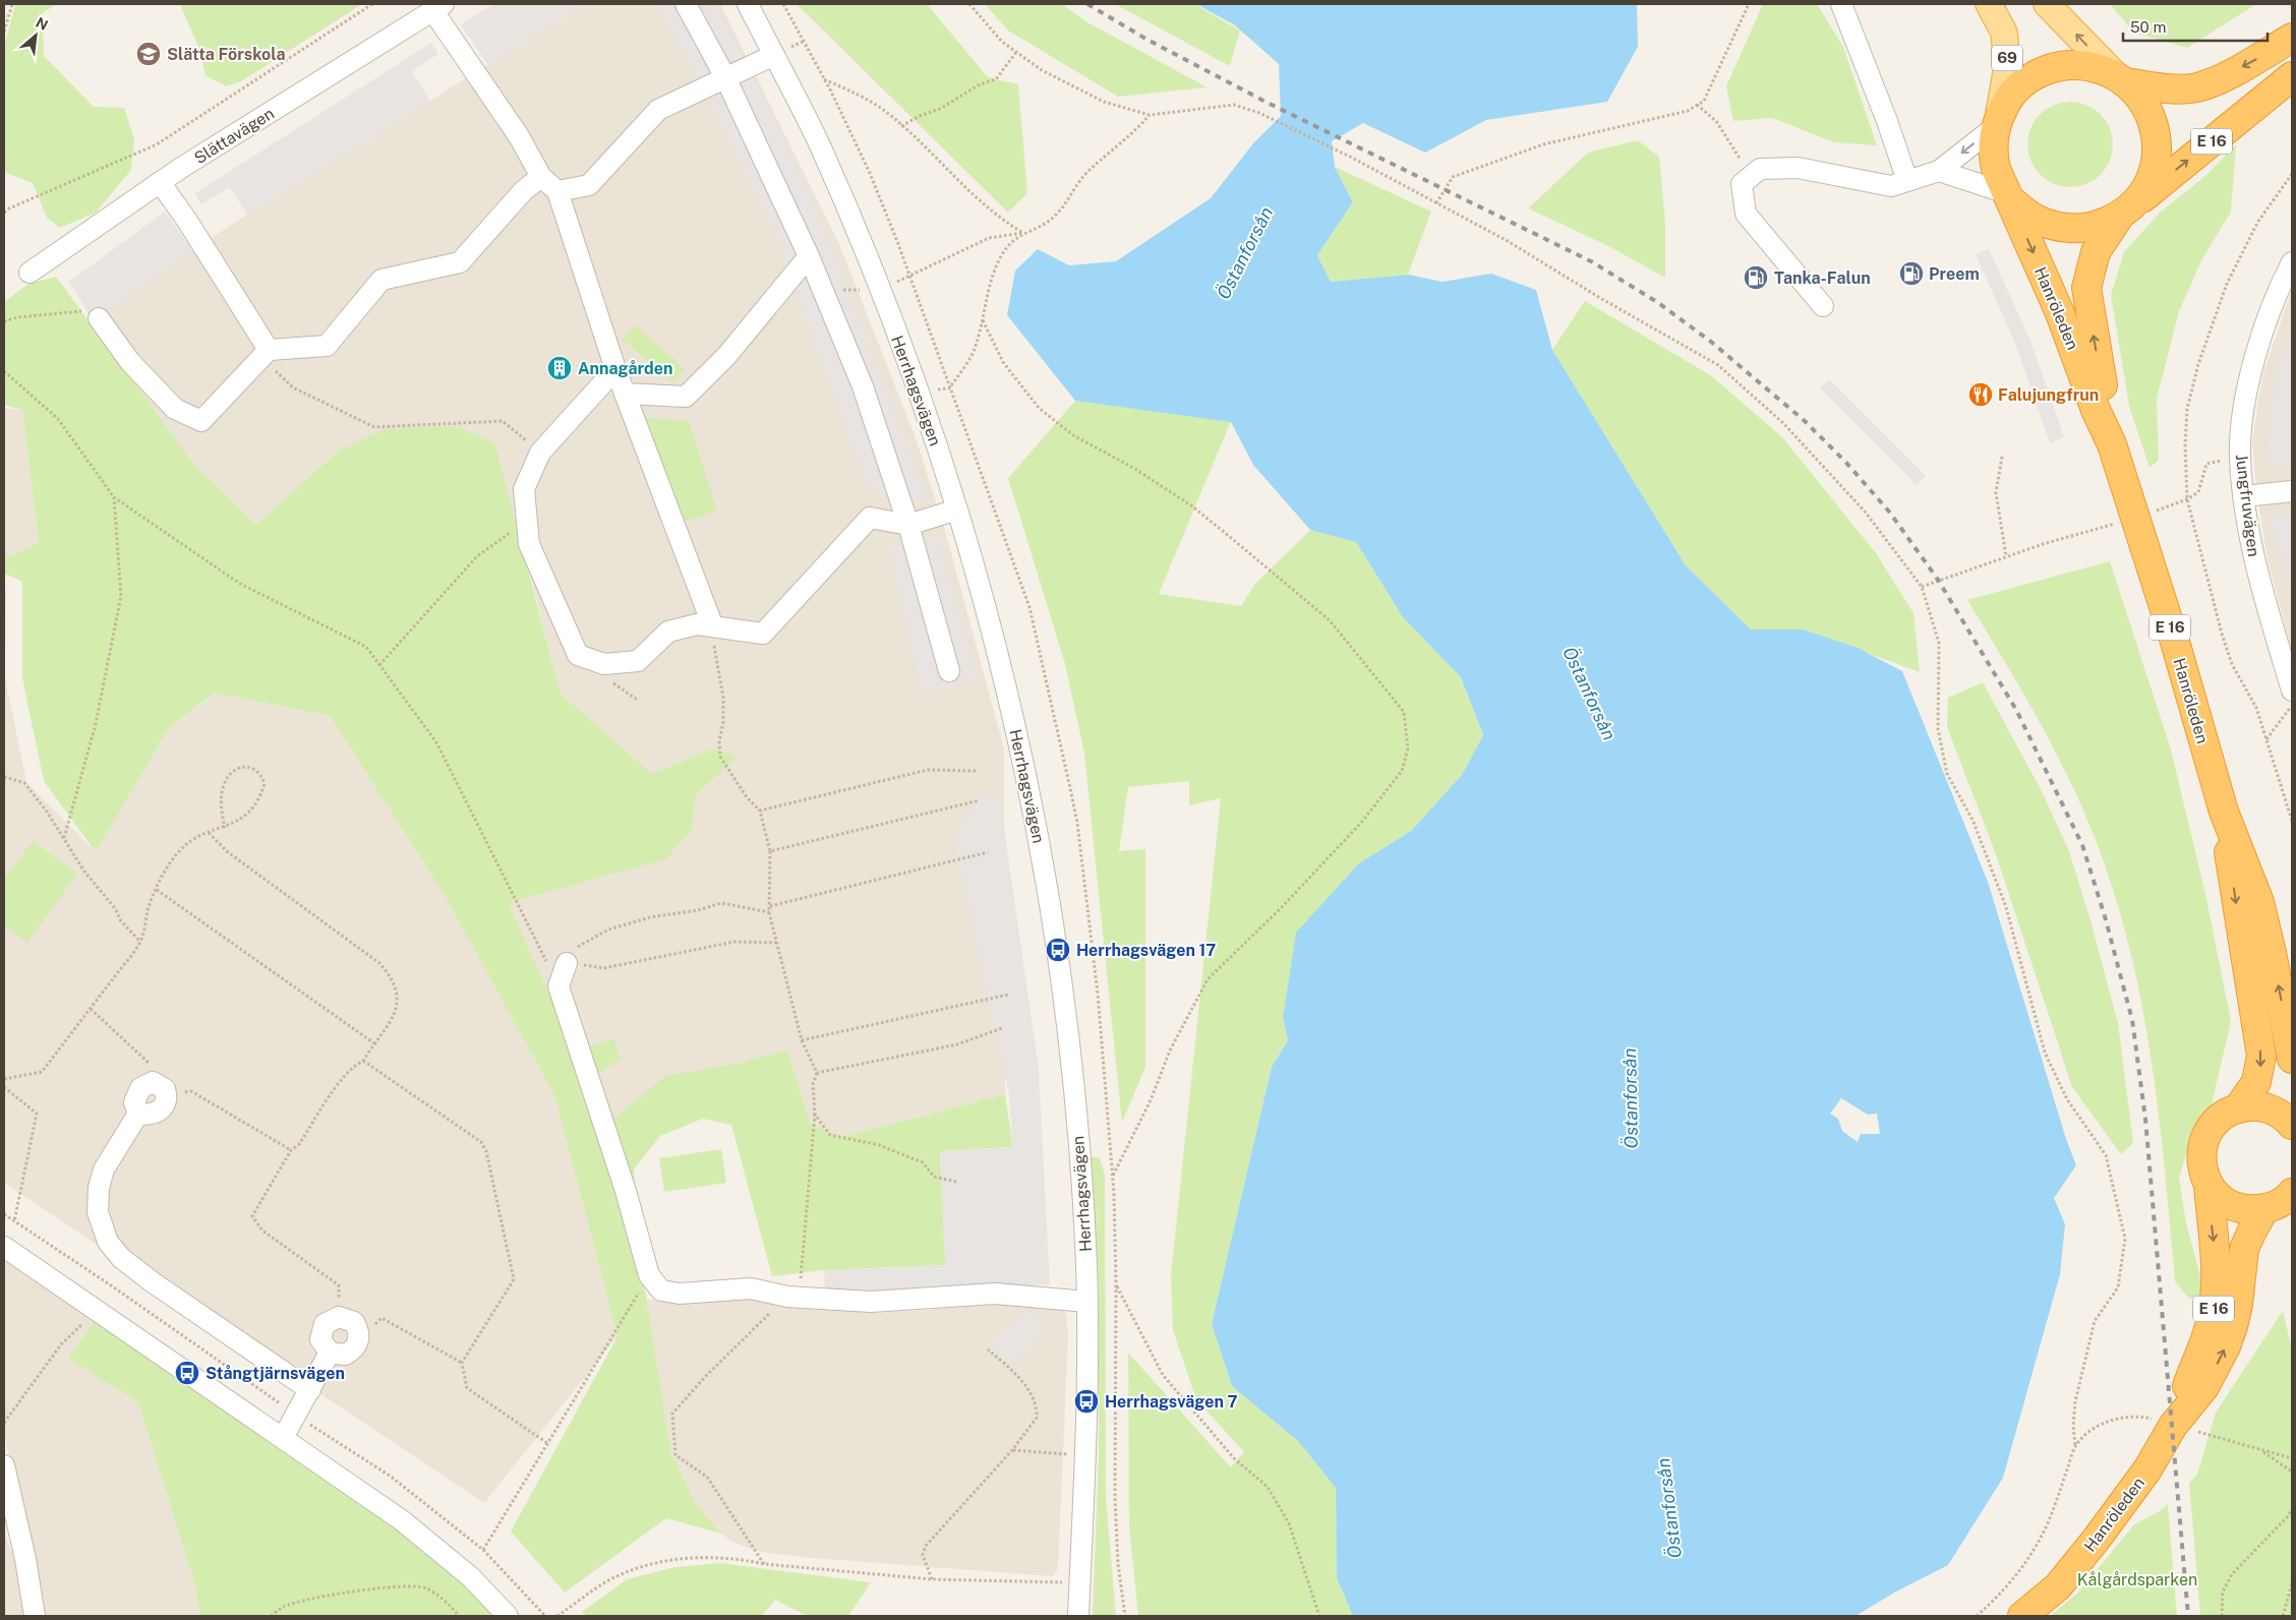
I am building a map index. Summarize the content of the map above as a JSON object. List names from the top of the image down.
{
  "streets": {
    "highway": ["E 16", "Hanröleden"],
    "main road": ["69"],
    "street": ["Slättavägen", "Herrhagsvägen", "Jungfruvägen"]
  },
  "crossings": [
    ["69", "E 16"],
    ["69", "Hanröleden"],
    ["E 16", "Hanröleden"]
  ],
  "water": ["Östanforsån"],
  "parks": ["Kålgårdsparken"],
  "places": {
    "school or university": ["Slätta Förskola"],
    "fuel station": ["Preem", "Tanka-Falun"],
    "building": ["Annagården"],
    "restaurant": ["Falujungfrun"],
    "bus stop": ["Herrhagsvägen 17", "Stångtjärnsvägen", "Herrhagsvägen 7"]
  },
  "scale_bar": "50 m",
  "north": "top right"
}
